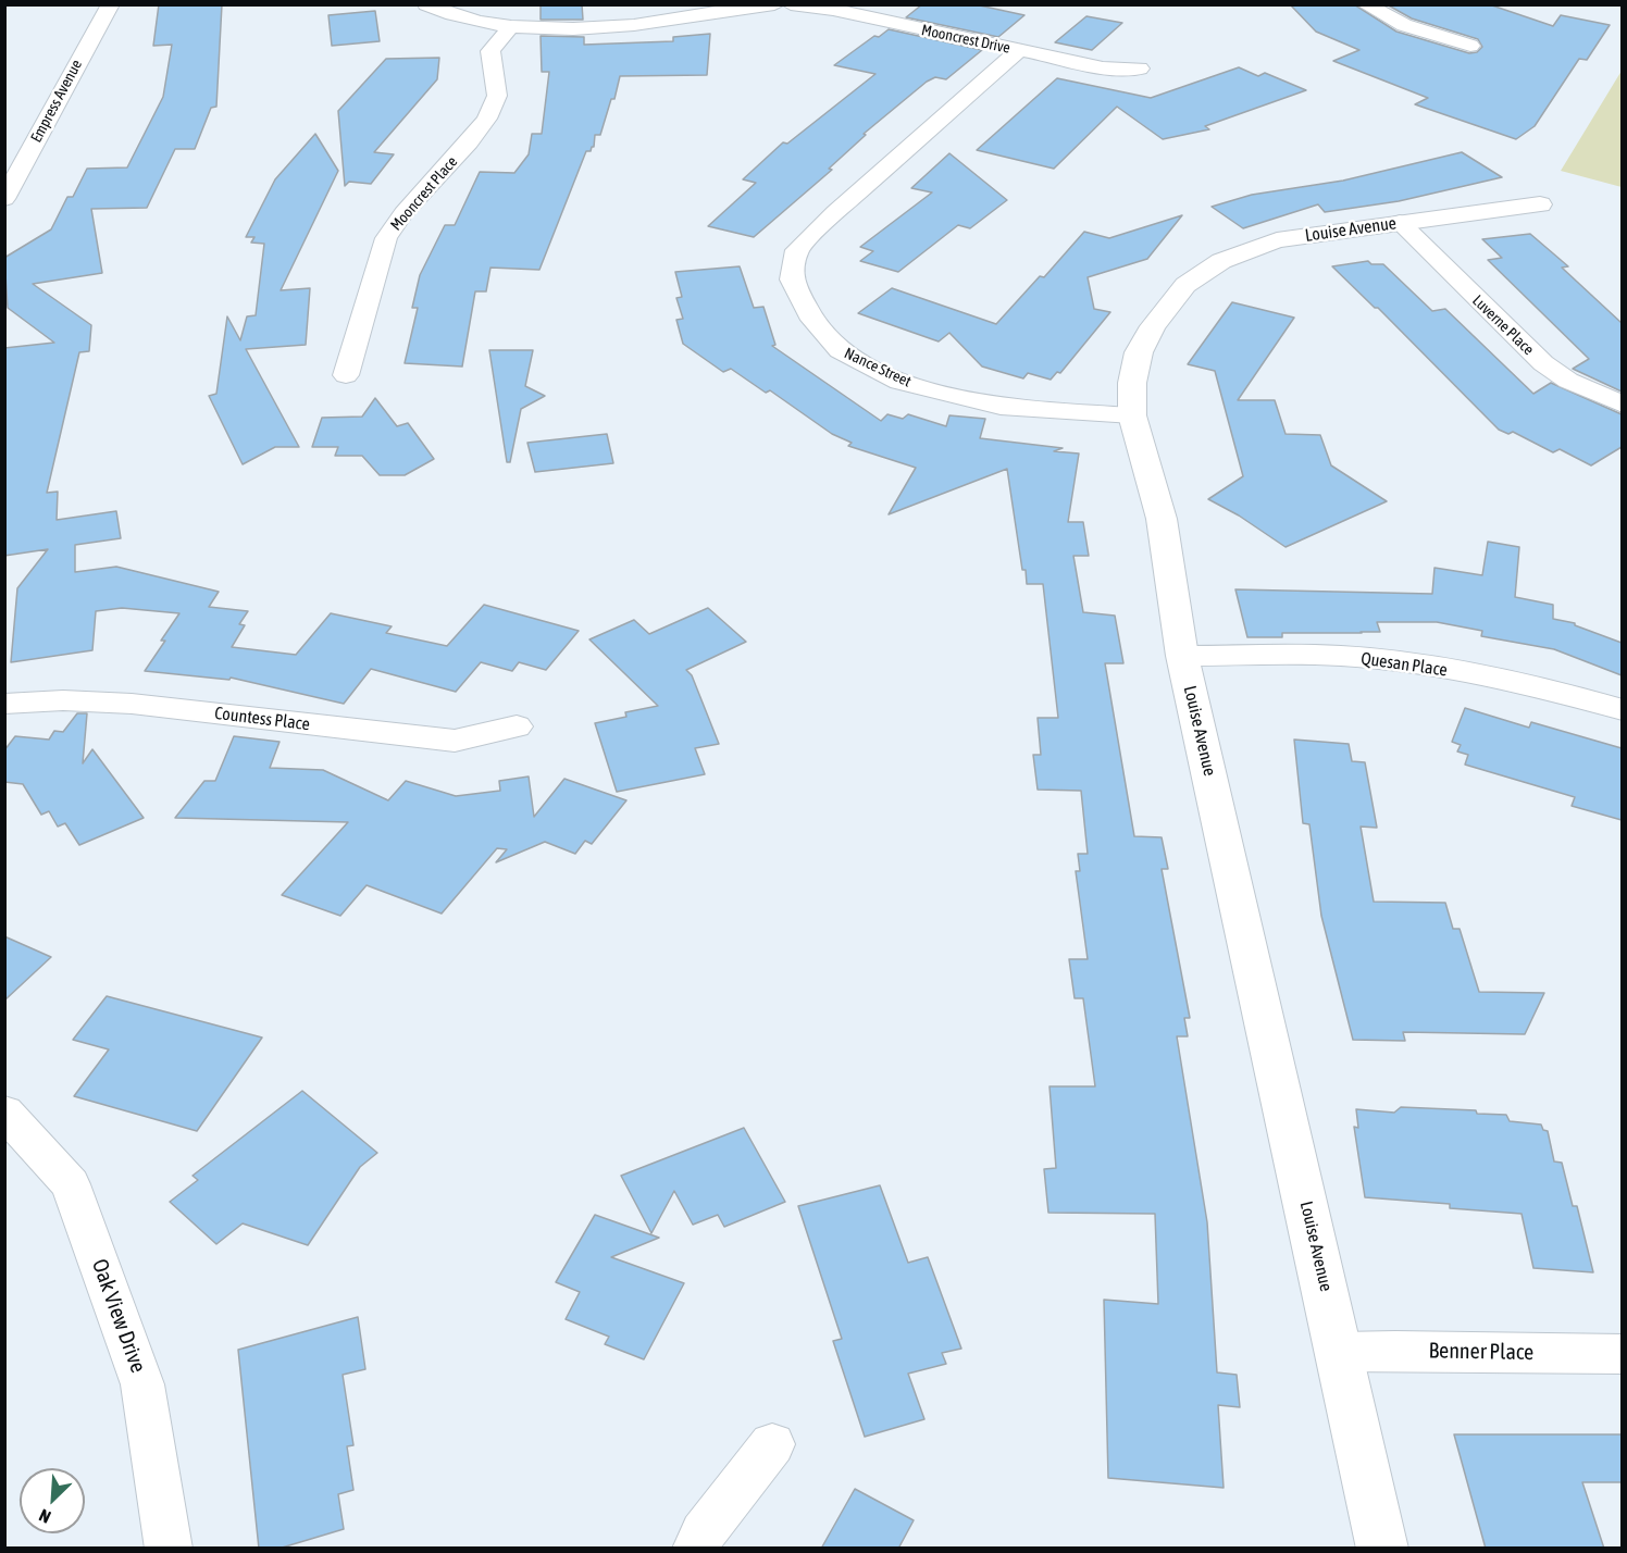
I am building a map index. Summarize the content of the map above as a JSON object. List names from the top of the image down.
{
  "streets": {
    "street": [
      "Mooncrest Drive",
      "Empress Avenue",
      "Mooncrest Place",
      "Louise Avenue",
      "Luverne Place",
      "Nance Street",
      "Quesan Place",
      "Countess Place",
      "Oak View Drive",
      "Benner Place"
    ]
  },
  "crossings": [
    ["Mooncrest Drive", "Nance Street"],
    ["Louise Avenue", "Luverne Place"],
    ["Louise Avenue", "Nance Street"],
    ["Louise Avenue", "Quesan Place"],
    ["Louise Avenue", "Benner Place"]
  ],
  "north": "bottom left"
}
